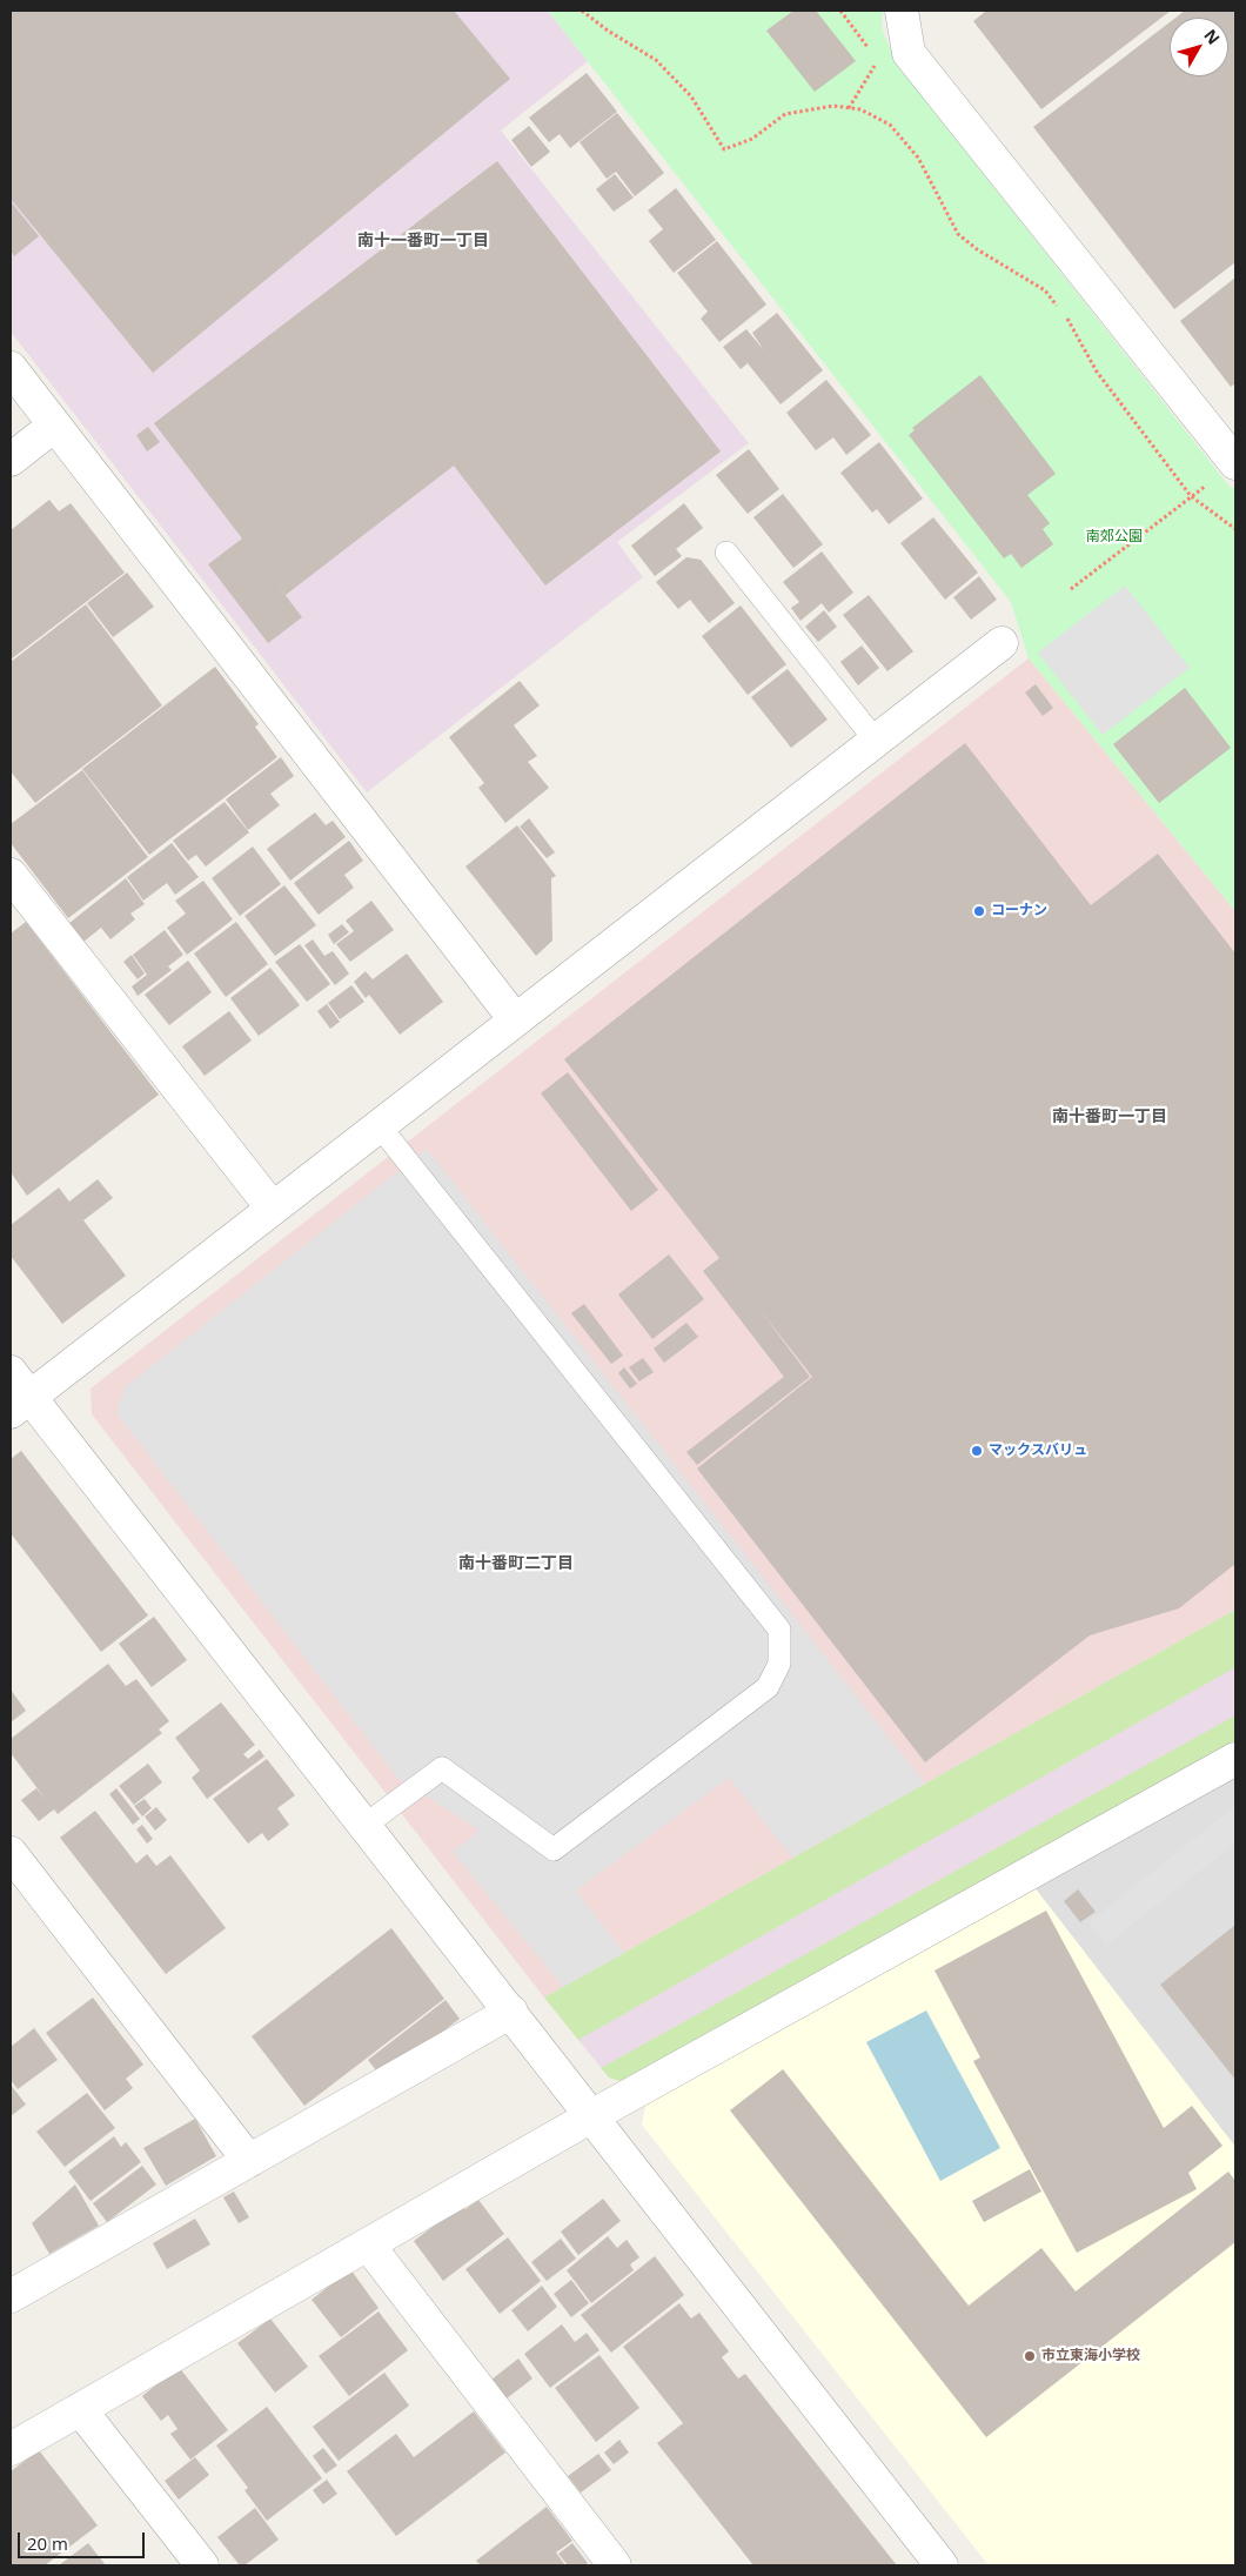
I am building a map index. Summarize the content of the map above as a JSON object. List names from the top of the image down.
{
  "districts": ["南十一番町一丁目", "南十番町一丁目", "南十番町二丁目"],
  "parks": ["南郊公園"],
  "places": ["コーナン", "マックスバリュ", "市立東海小学校"],
  "scale_bar": "20 m",
  "north": "top right"
}
